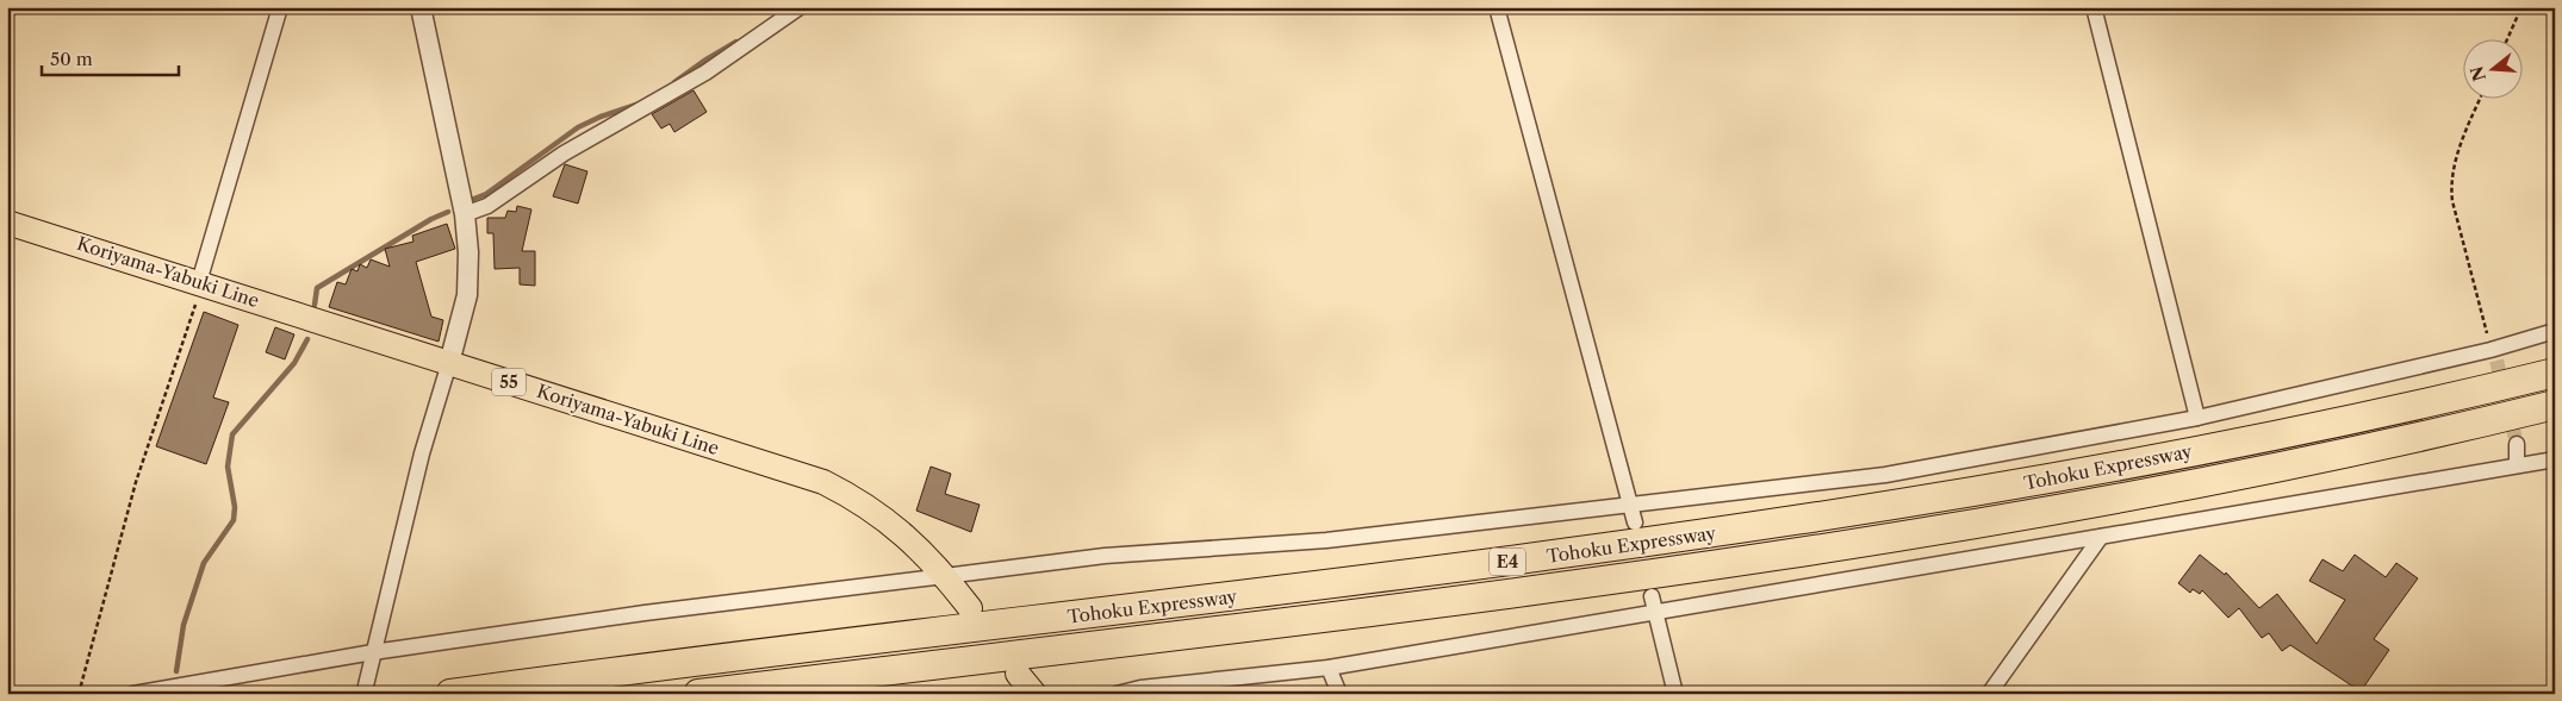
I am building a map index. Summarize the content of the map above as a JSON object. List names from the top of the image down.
{
  "streets": {
    "highway": ["Tohoku Expressway", "E4"],
    "main road": ["Koriyama-Yabuki Line", "55"]
  },
  "scale_bar": "50 m",
  "north": "left"
}
